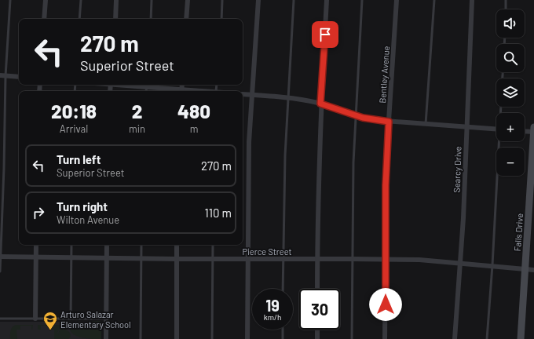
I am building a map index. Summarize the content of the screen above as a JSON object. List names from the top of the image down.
{
  "streets": {
    "street": [
      "Bentley Avenue",
      "Searcy Drive",
      "Falls Drive",
      "Pierce Street"
    ]
  },
  "crossings": [
    ["Bentley Avenue", "Pierce Street"],
    ["Searcy Drive", "Pierce Street"],
    ["Falls Drive", "Pierce Street"]
  ],
  "places": {
    "school or university": ["Arturo Salazar Elementary School"]
  },
  "page": {
    "map_buttons": ["+", "−"],
    "turn": ["270 m", "Superior Street"],
    "eta": [
      "20:18",
      "Arrival",
      "2",
      "min",
      "480",
      "m"
    ],
    "list": [
      {
        "name": "Turn left",
        "note": "Superior Street",
        "value": "270 m"
      },
      {
        "name": "Turn right",
        "note": "Wilton Avenue",
        "value": "110 m"
      }
    ],
    "speed": "19 km/h",
    "limit": "30"
  }
}
